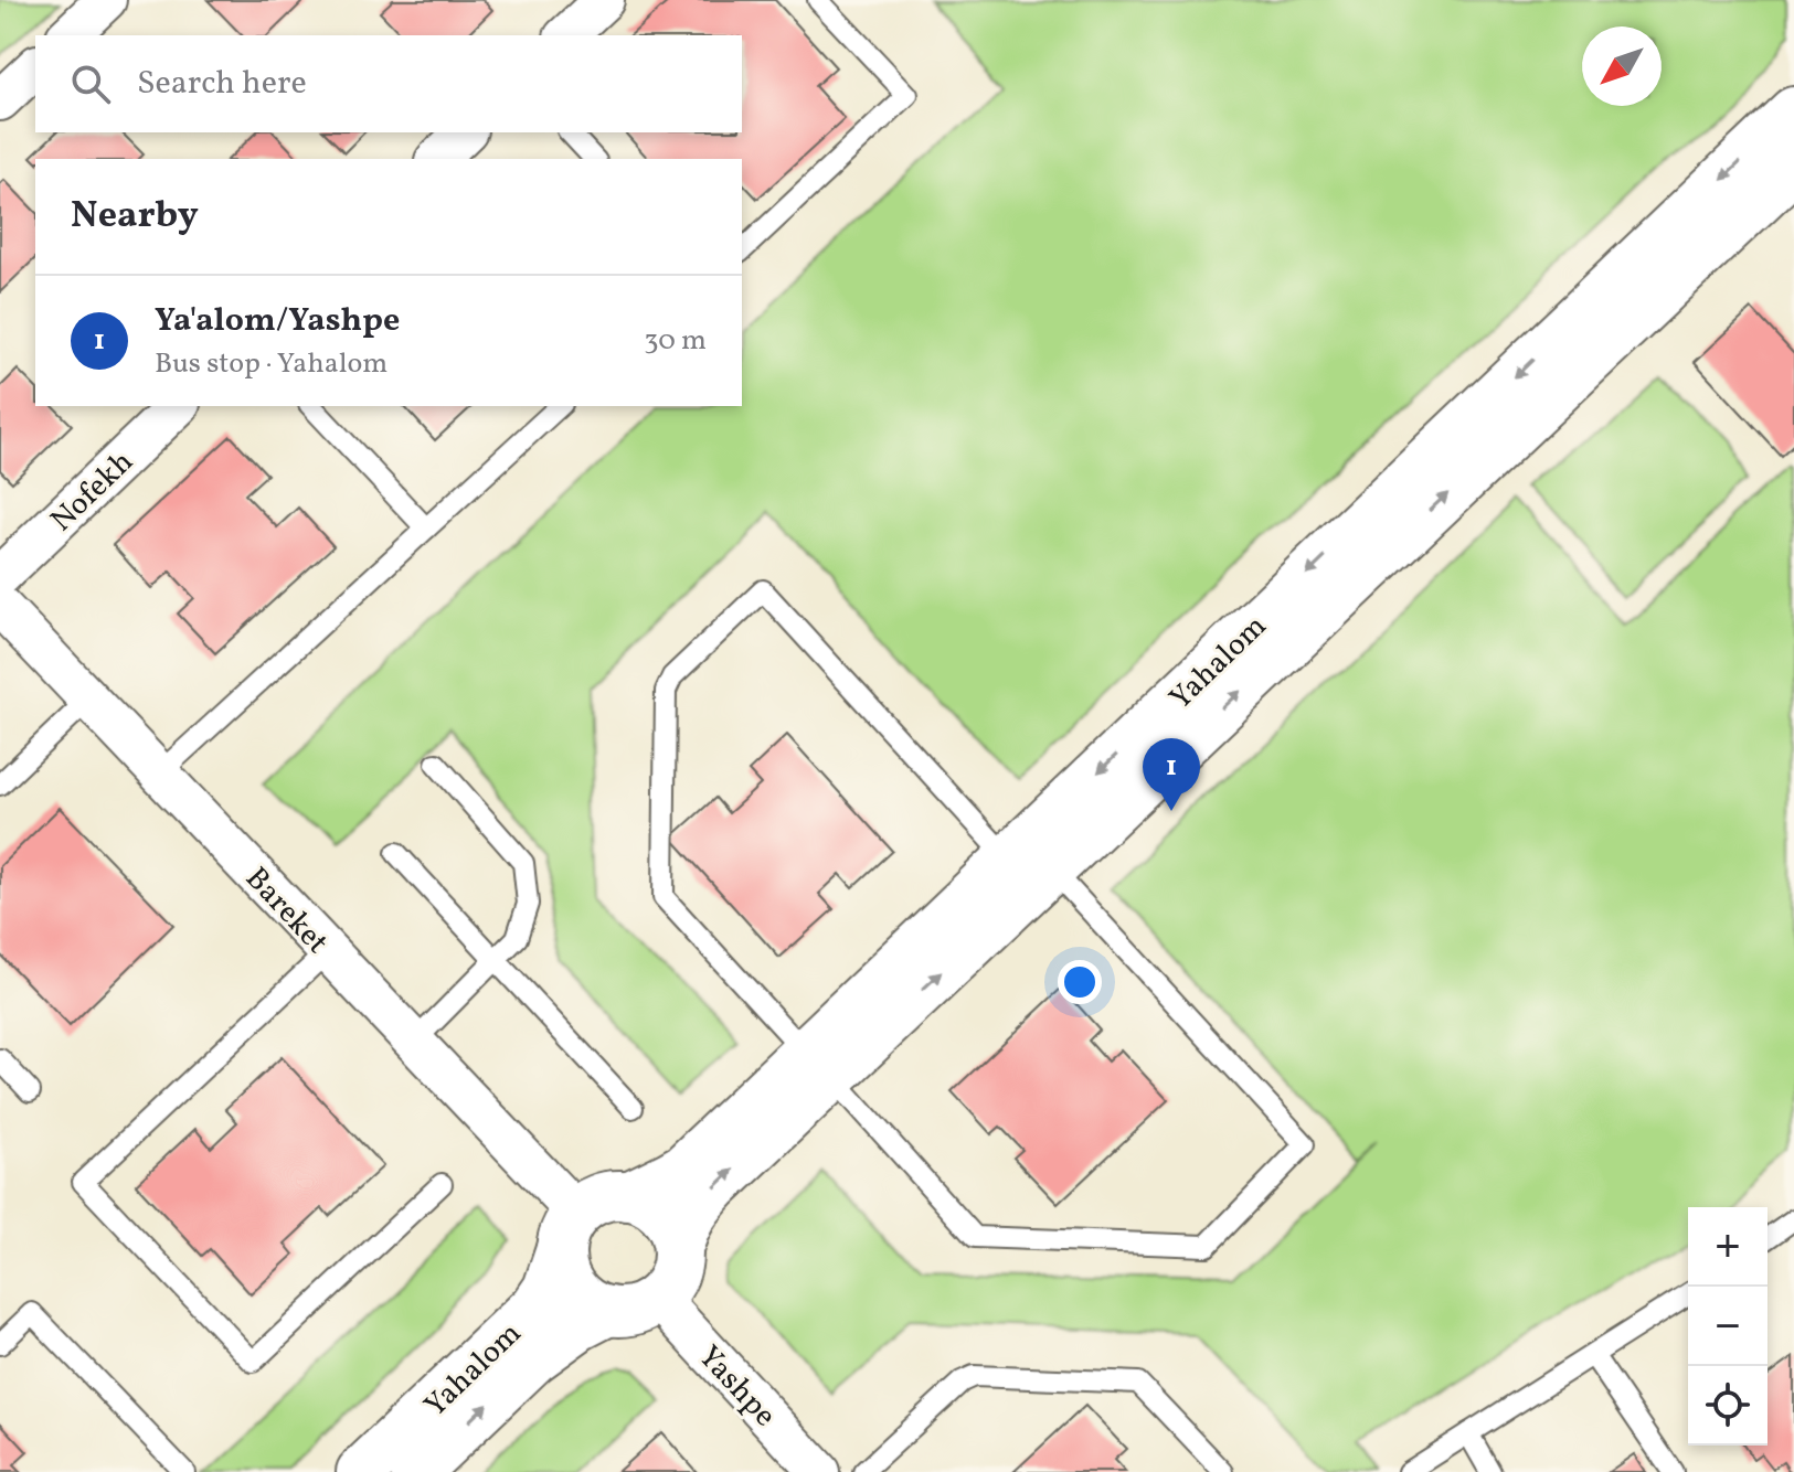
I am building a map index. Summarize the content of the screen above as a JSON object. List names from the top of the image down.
{
  "streets": {
    "street": [
      "Nofekh",
      "Yahalom",
      "Bareket",
      "Yashpe"
    ]
  },
  "crossings": [
    ["Yahalom", "Bareket"],
    ["Yahalom", "Yashpe"],
    ["Bareket", "Yashpe"]
  ],
  "north": "bottom left",
  "page": {
    "search": "Search here",
    "heading": "Nearby",
    "list": [
      {
        "mark": "1",
        "name": "Ya'alom/Yashpe",
        "note": "Bus stop · Yahalom",
        "value": "30 m"
      }
    ],
    "pins": "1",
    "map_buttons": ["+", "−"]
  }
}
